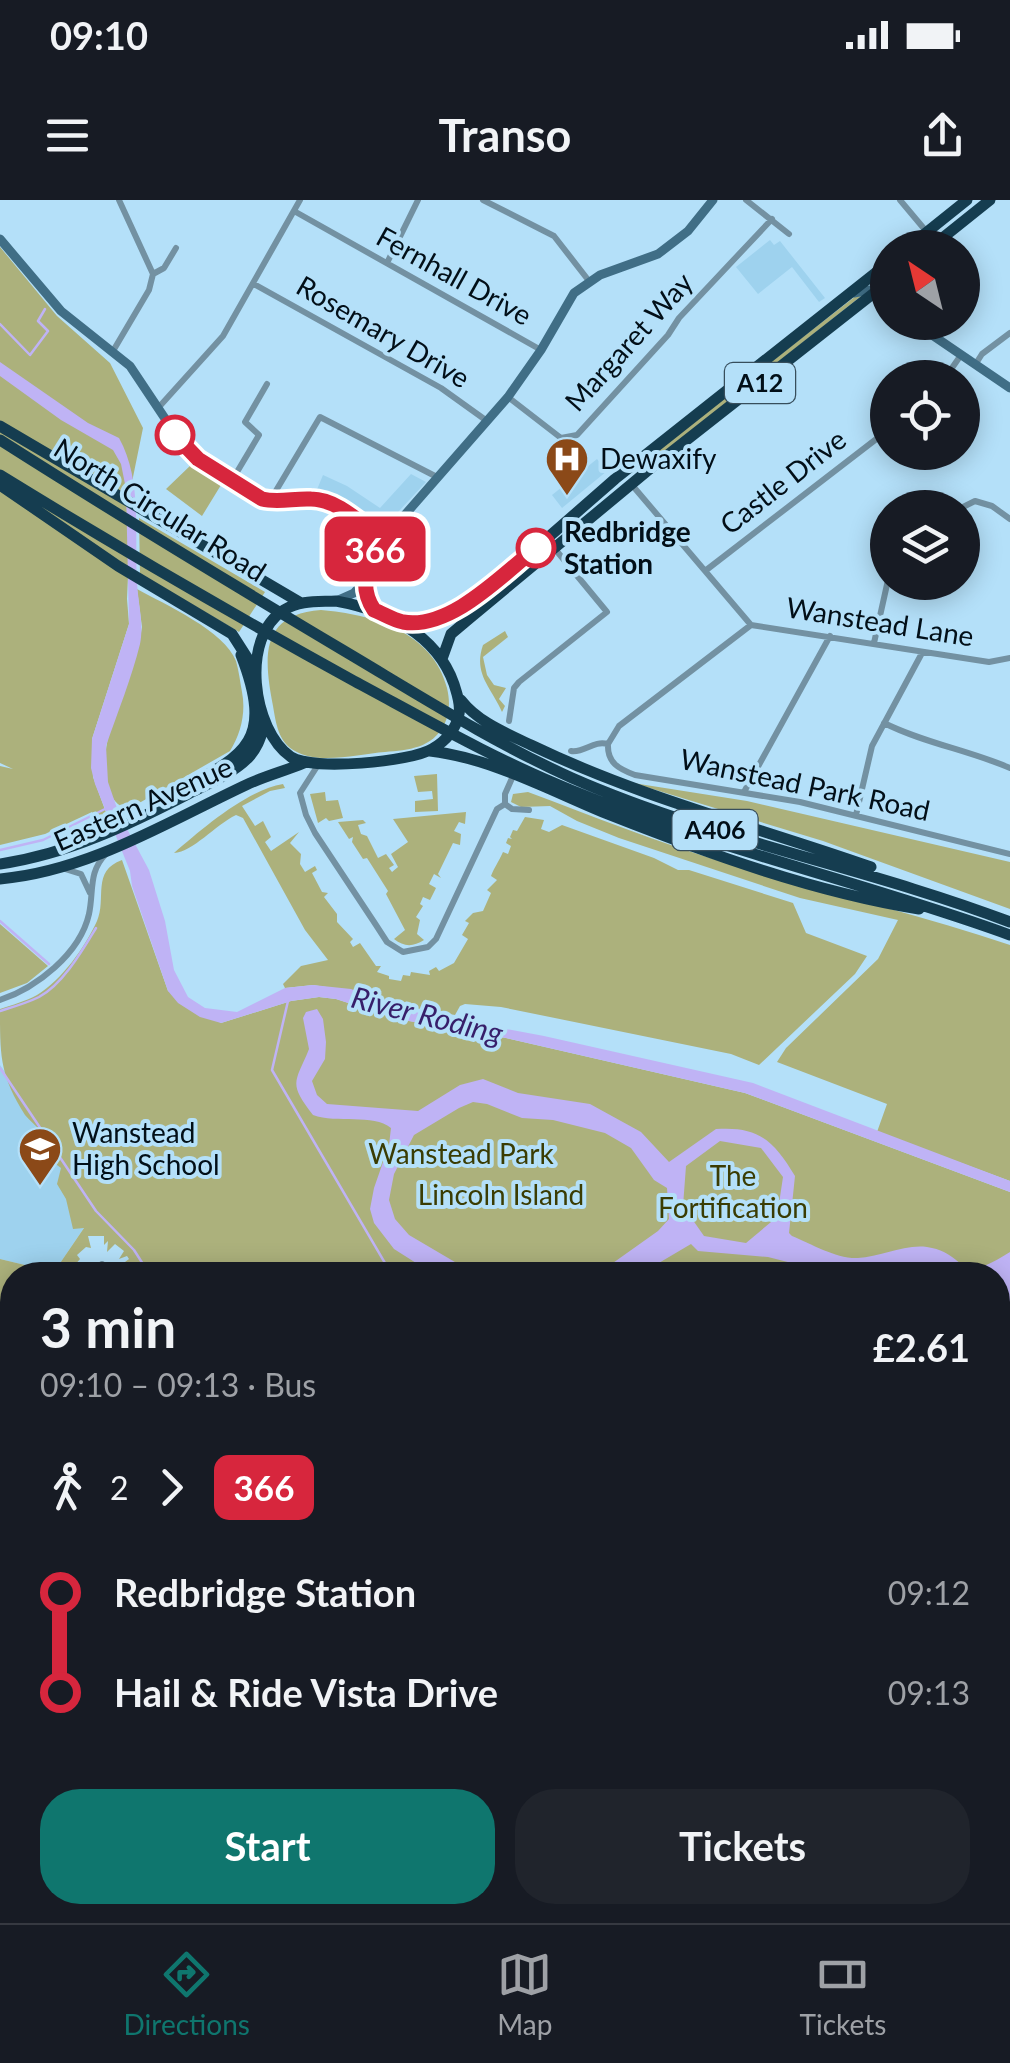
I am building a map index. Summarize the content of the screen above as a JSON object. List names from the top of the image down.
{
  "streets": {
    "highway": [
      "A12",
      "North Circular Road",
      "Eastern Avenue",
      "A406"
    ],
    "street": [
      "Fernhall Drive",
      "Rosemary Drive",
      "Margaret Way",
      "Castle Drive",
      "Wanstead Lane",
      "Wanstead Park Road"
    ]
  },
  "crossings": [
    ["A12", "Eastern Avenue"],
    ["A12", "A406"],
    ["North Circular Road", "A406"],
    ["Wanstead Lane", "Wanstead Park Road"],
    ["Eastern Avenue", "A406"]
  ],
  "water": ["River Roding"],
  "parks": ["Wanstead Park", "The Fortification", "Lincoln Island"],
  "places": {
    "hospital": ["Dewaxify"],
    "other": ["Redbridge Station"],
    "school or university": ["Wanstead High School"]
  },
  "lines": ["bus line 366"],
  "north": "top left",
  "page": {
    "status": "09:10",
    "header": "Transo",
    "on_map": "366",
    "heading": ["3 min", "09:10 – 09:13 · Bus", "£2.61"],
    "legs": ["2", "366"],
    "list": [
      {
        "name": "Redbridge Station",
        "value": "09:12"
      },
      {
        "name": "Hail & Ride Vista Drive",
        "value": "09:13"
      }
    ],
    "buttons": ["Start", "Tickets"],
    "tabs": ["Directions", "Map", "Tickets"]
  }
}
